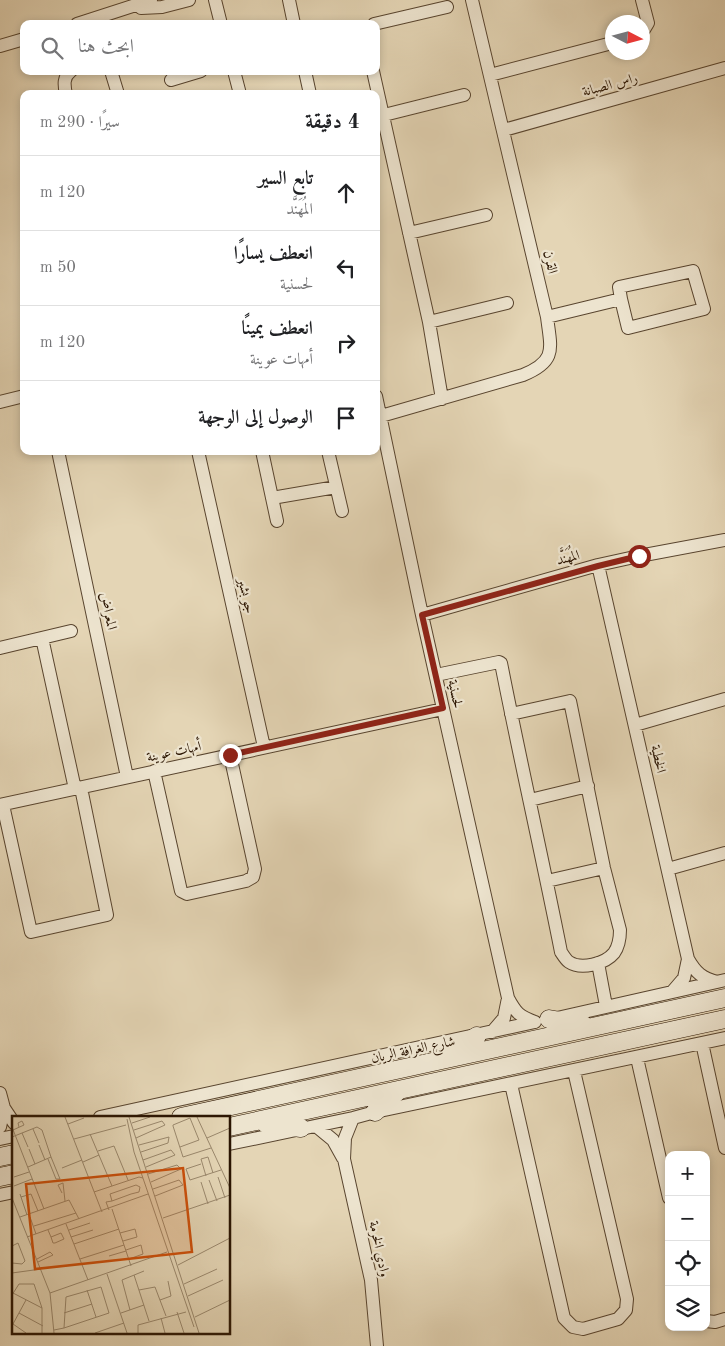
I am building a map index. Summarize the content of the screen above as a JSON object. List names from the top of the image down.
{
  "streets": {
    "main road": ["شارع الغرافة الريان"],
    "street": [
      "راس الصبانة",
      "القرن",
      "المُهَنَّد",
      "جو بشير",
      "المعراض",
      "لحسنية",
      "أمهات عوينة",
      "الخطية",
      "وادي الخرمة"
    ]
  },
  "crossings": [
    ["راس الصبانة", "القرن"],
    ["القرن", "لحسنية"],
    ["المُهَنَّد", "لحسنية"],
    ["المُهَنَّد", "الخطية"],
    ["جو بشير", "أمهات عوينة"],
    ["المعراض", "أمهات عوينة"],
    ["لحسنية", "أمهات عوينة"],
    ["لحسنية", "شارع الغرافة الريان"],
    ["الخطية", "شارع الغرافة الريان"]
  ],
  "north": "right",
  "page": {
    "search": "ابحث هنا",
    "heading": ["4 دقيقة", "سيرًا · 290 m"],
    "list": [
      ["تابع السير", "المُهَنَّد", "120 m"],
      ["انعطف يسارًا", "لحسنية", "50 m"],
      ["انعطف يمينًا", "أمهات عوينة", "120 m"],
      "الوصول إلى الوجهة"
    ],
    "map_buttons": ["+", "−"]
  }
}
